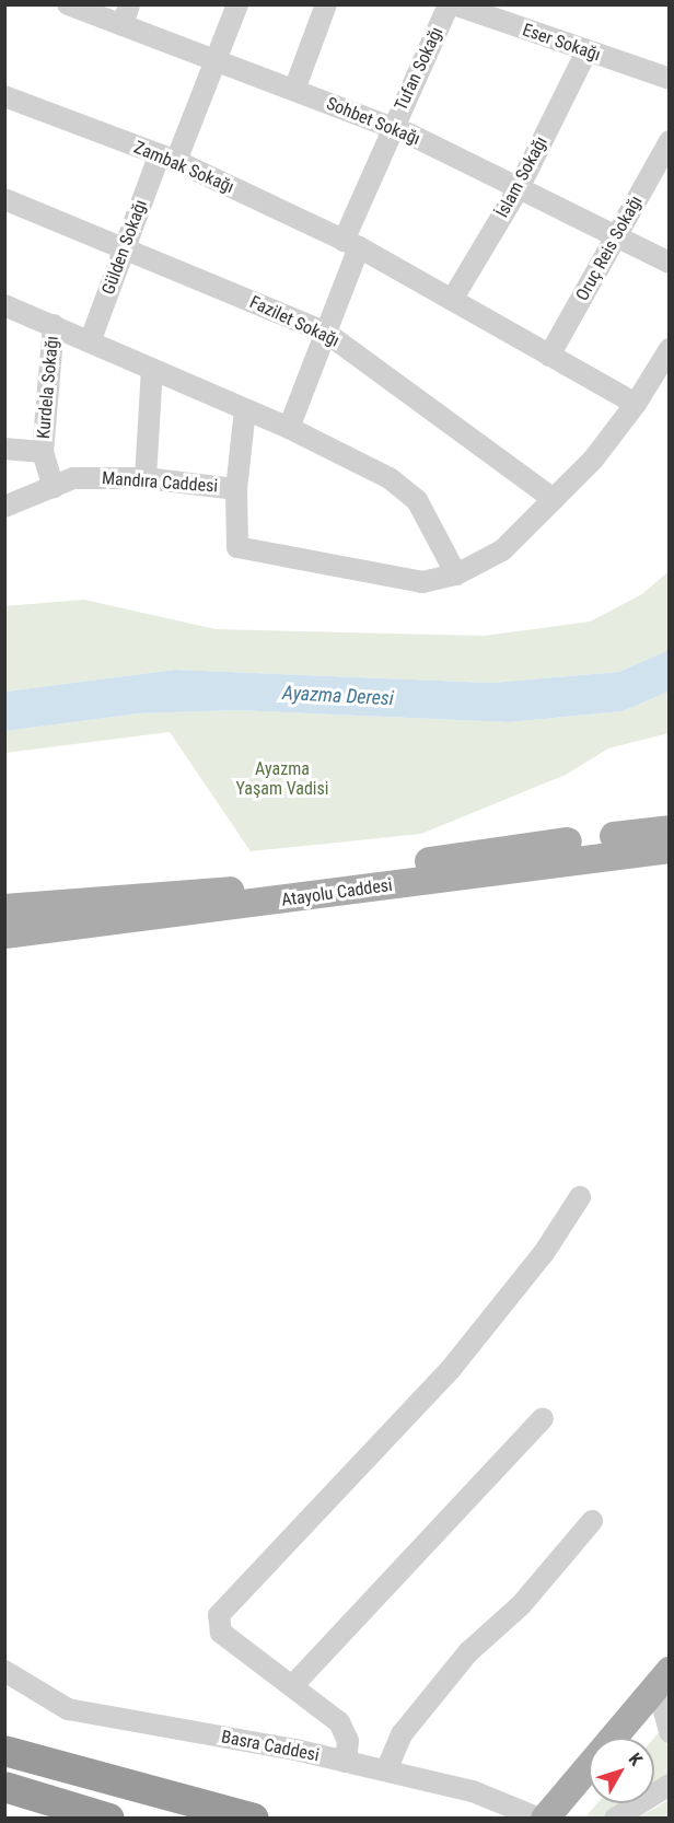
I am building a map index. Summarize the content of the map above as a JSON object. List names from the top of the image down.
{
  "streets": {
    "main road": ["Atayolu Caddesi"],
    "street": [
      "Eser Sokağı",
      "Tufan Sokağı",
      "Sohbet Sokağı",
      "Zambak Sokağı",
      "İslam Sokağı",
      "Gülden Sokağı",
      "Oruç Reis Sokağı",
      "Fazilet Sokağı",
      "Kurdela Sokağı",
      "Mandıra Caddesi",
      "Basra Caddesi"
    ]
  },
  "crossings": [
    ["Eser Sokağı", "İslam Sokağı"],
    ["Tufan Sokağı", "Sohbet Sokağı"],
    ["Tufan Sokağı", "Zambak Sokağı"],
    ["Tufan Sokağı", "Fazilet Sokağı"],
    ["Sohbet Sokağı", "İslam Sokağı"],
    ["Sohbet Sokağı", "Gülden Sokağı"],
    ["Sohbet Sokağı", "Oruç Reis Sokağı"],
    ["Zambak Sokağı", "İslam Sokağı"],
    ["Zambak Sokağı", "Gülden Sokağı"],
    ["Zambak Sokağı", "Oruç Reis Sokağı"],
    ["Gülden Sokağı", "Fazilet Sokağı"],
    ["Kurdela Sokağı", "Mandıra Caddesi"]
  ],
  "water": ["Ayazma Deresi"],
  "parks": ["Ayazma Yaşam Vadisi"],
  "north": "top right"
}
